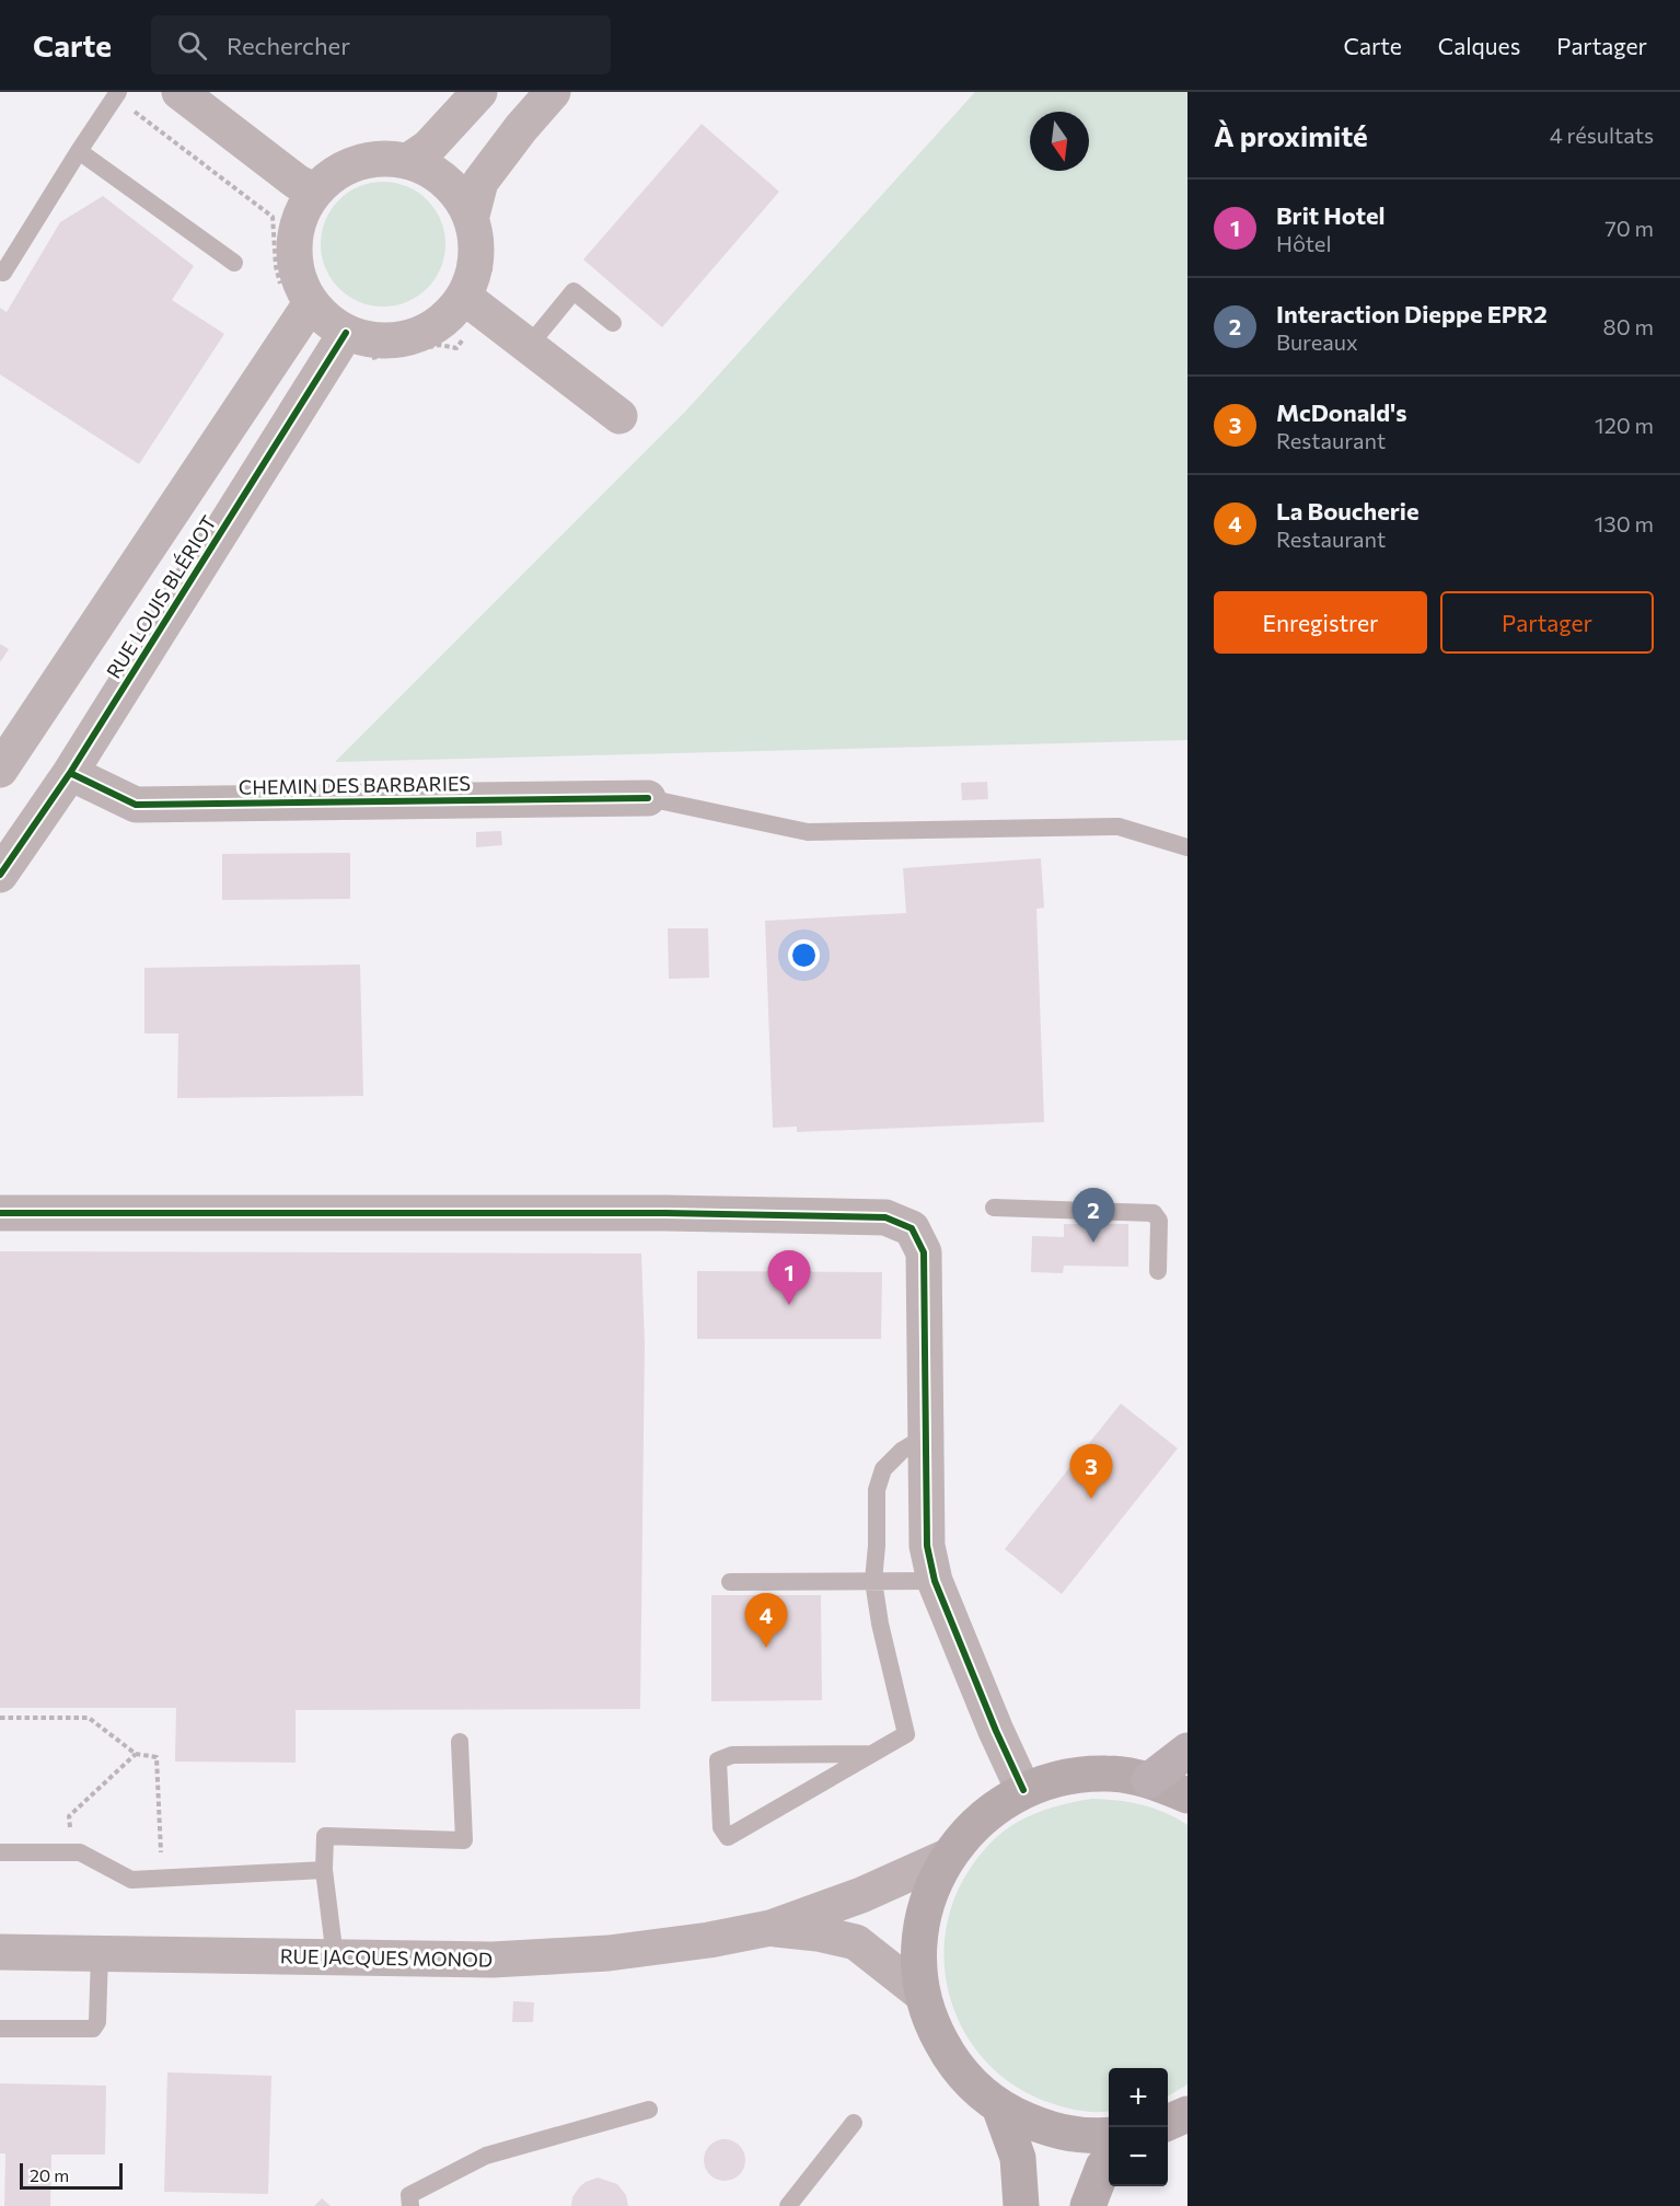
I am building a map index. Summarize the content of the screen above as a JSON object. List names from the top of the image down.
{
  "streets": {
    "main road": ["RUE JACQUES MONOD"],
    "street": ["RUE LOUIS BLÉRIOT", "CHEMIN DES BARBARIES"]
  },
  "crossings": [
    ["RUE LOUIS BLÉRIOT", "CHEMIN DES BARBARIES"]
  ],
  "scale_bar": "20 m",
  "north": "bottom",
  "page": {
    "header": "Carte",
    "search": "Rechercher",
    "nav": ["Carte", "Calques", "Partager"],
    "heading": ["À proximité", "4 résultats"],
    "list": [
      {
        "mark": "1",
        "name": "Brit Hotel",
        "note": "Hôtel",
        "value": "70 m"
      },
      {
        "mark": "2",
        "name": "Interaction Dieppe EPR2",
        "note": "Bureaux",
        "value": "80 m"
      },
      {
        "mark": "3",
        "name": "McDonald's",
        "note": "Restaurant",
        "value": "120 m"
      },
      {
        "mark": "4",
        "name": "La Boucherie",
        "note": "Restaurant",
        "value": "130 m"
      }
    ],
    "buttons": ["Enregistrer", "Partager"],
    "pins": [
      "2",
      "1",
      "3",
      "4"
    ],
    "map_buttons": ["+", "−"],
    "scale": "20 m"
  }
}
